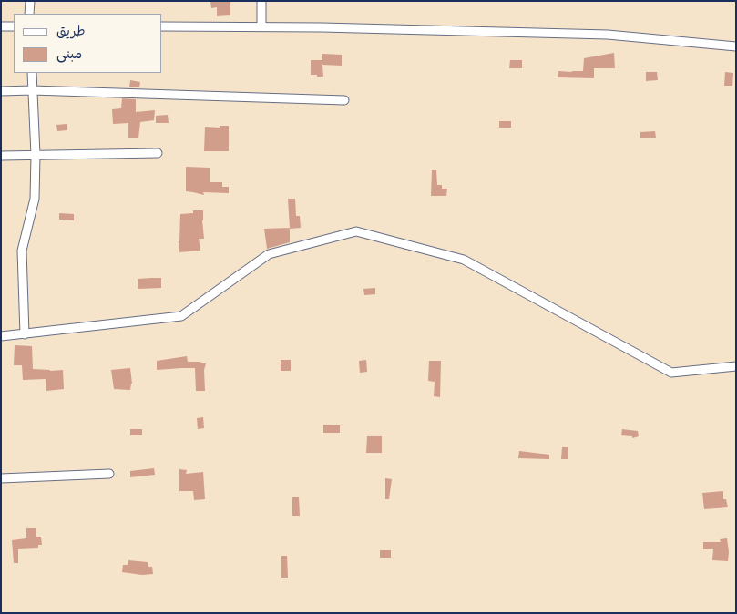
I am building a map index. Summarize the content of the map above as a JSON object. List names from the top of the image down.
{
  "legend": ["طريق", "مبنى"]
}
